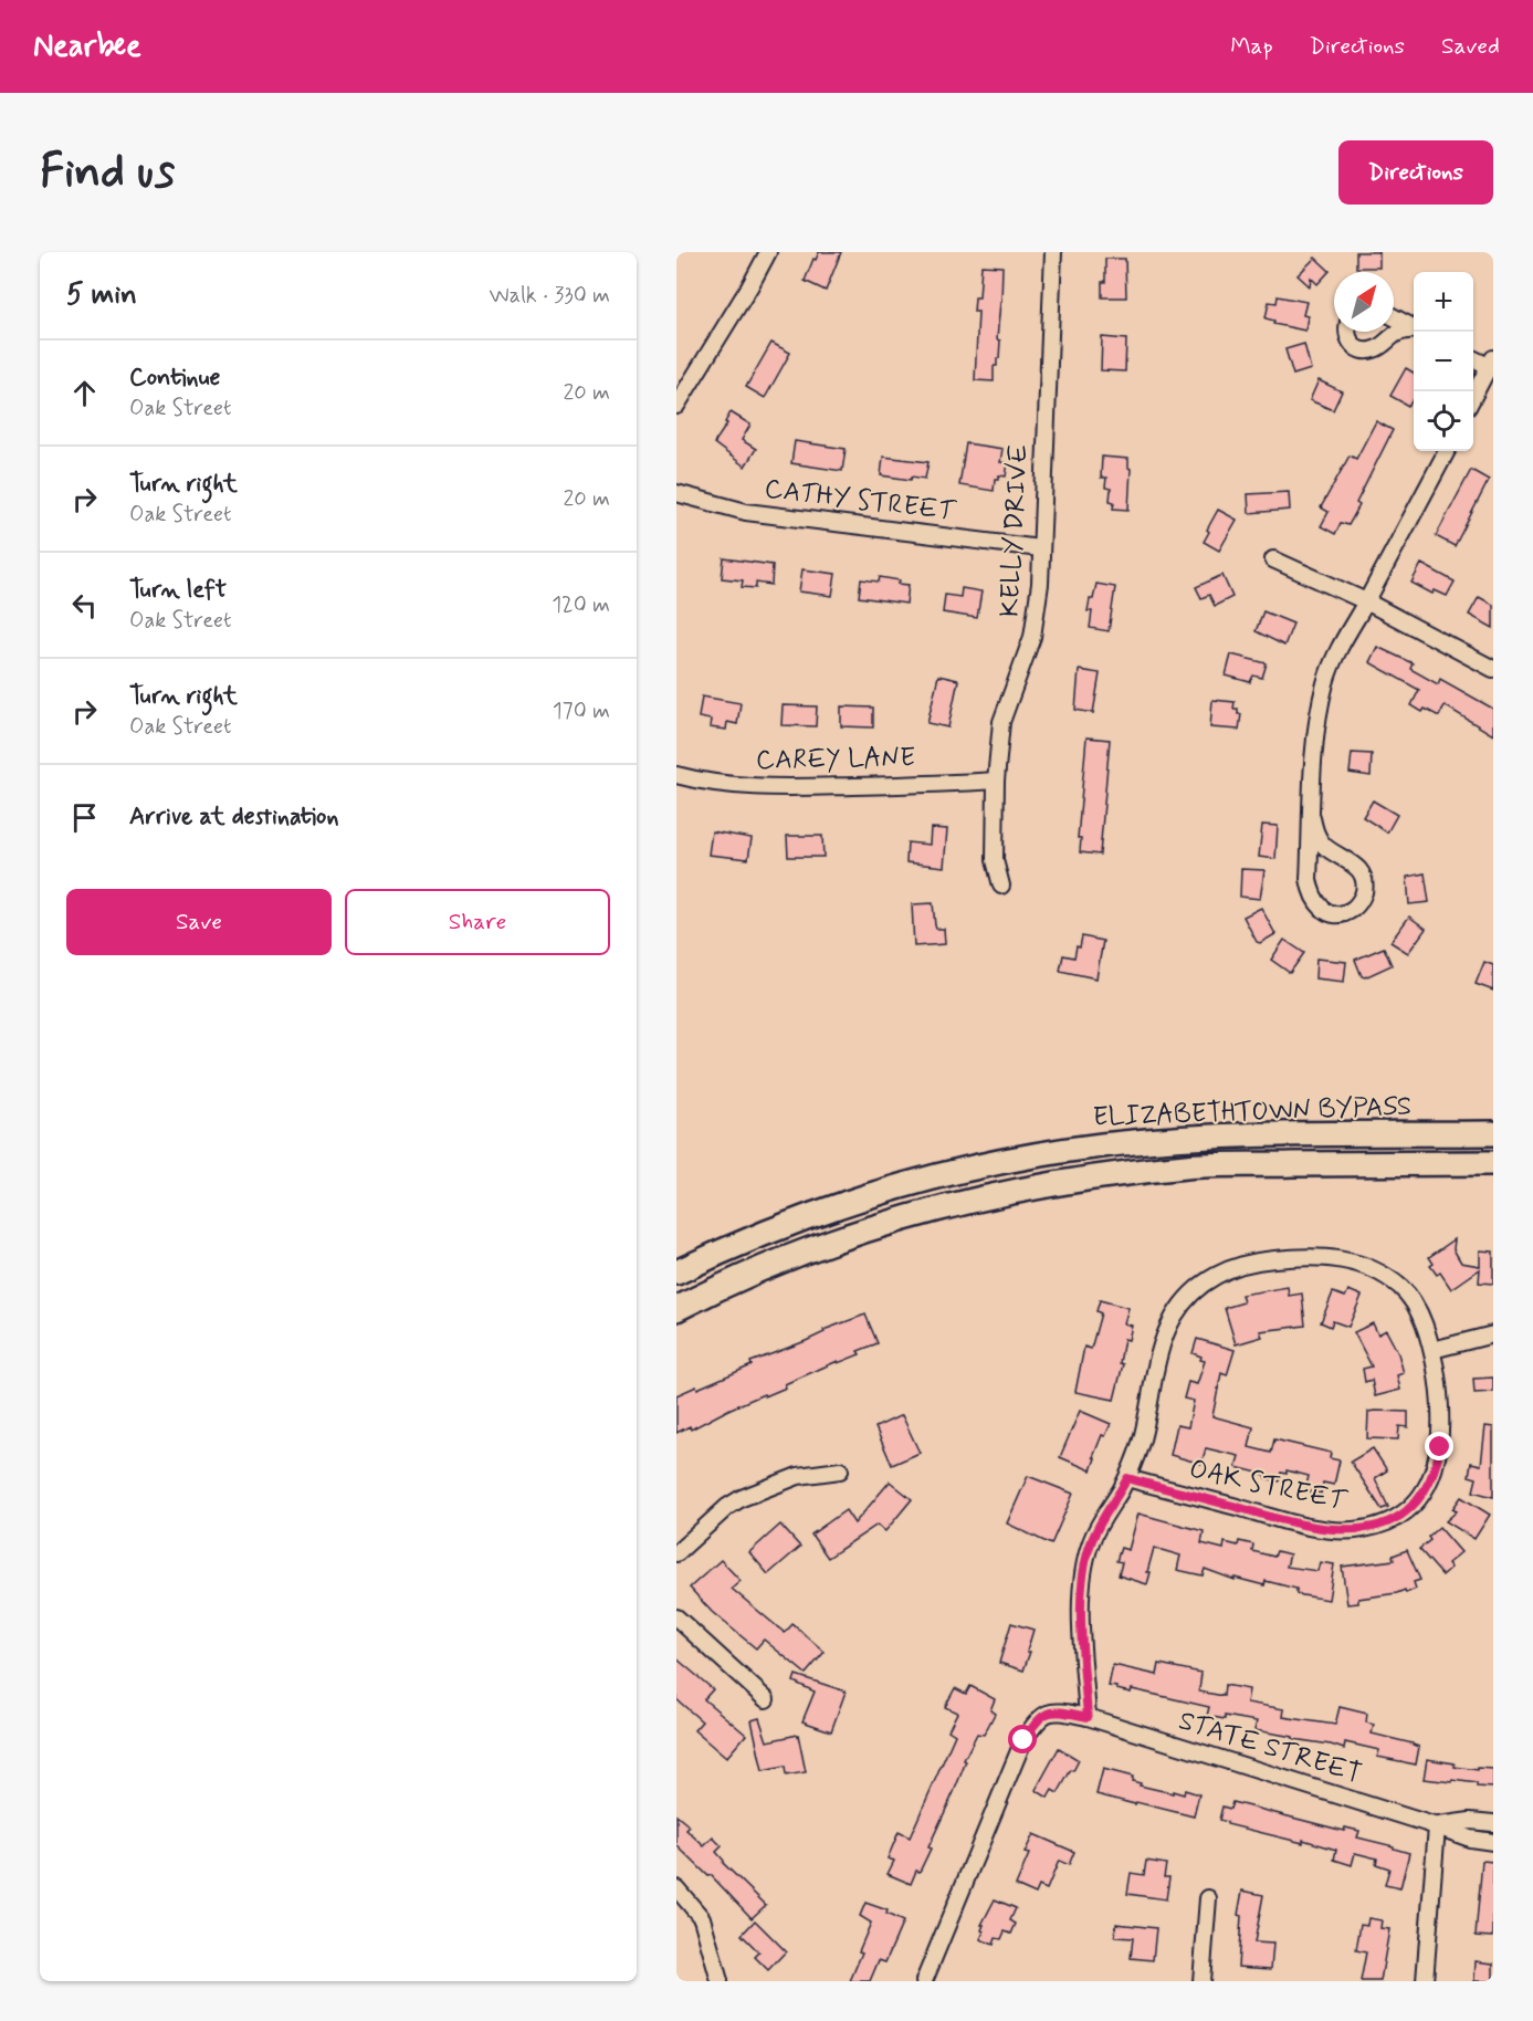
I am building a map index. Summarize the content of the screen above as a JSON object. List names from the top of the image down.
{
  "streets": {
    "highway": ["ELIZABETHTOWN BYPASS"],
    "street": [
      "CATHY STREET",
      "KELLY DRIVE",
      "CAREY LANE",
      "OAK STREET",
      "STATE STREET"
    ]
  },
  "crossings": [
    ["CATHY STREET", "KELLY DRIVE"],
    ["KELLY DRIVE", "CAREY LANE"],
    ["OAK STREET", "STATE STREET"]
  ],
  "north": "top right",
  "page": {
    "header": "Nearbee",
    "nav": ["Map", "Directions", "Saved"],
    "buttons": [
      "Directions",
      ["Save", "Share"]
    ],
    "title": "Find us",
    "heading": ["5 min", "Walk · 330 m"],
    "map_buttons": ["+", "−"],
    "list": [
      ["Continue", "Oak Street", "20 m"],
      ["Turn right", "Oak Street", "20 m"],
      ["Turn left", "Oak Street", "120 m"],
      ["Turn right", "Oak Street", "170 m"],
      "Arrive at destination"
    ]
  }
}
